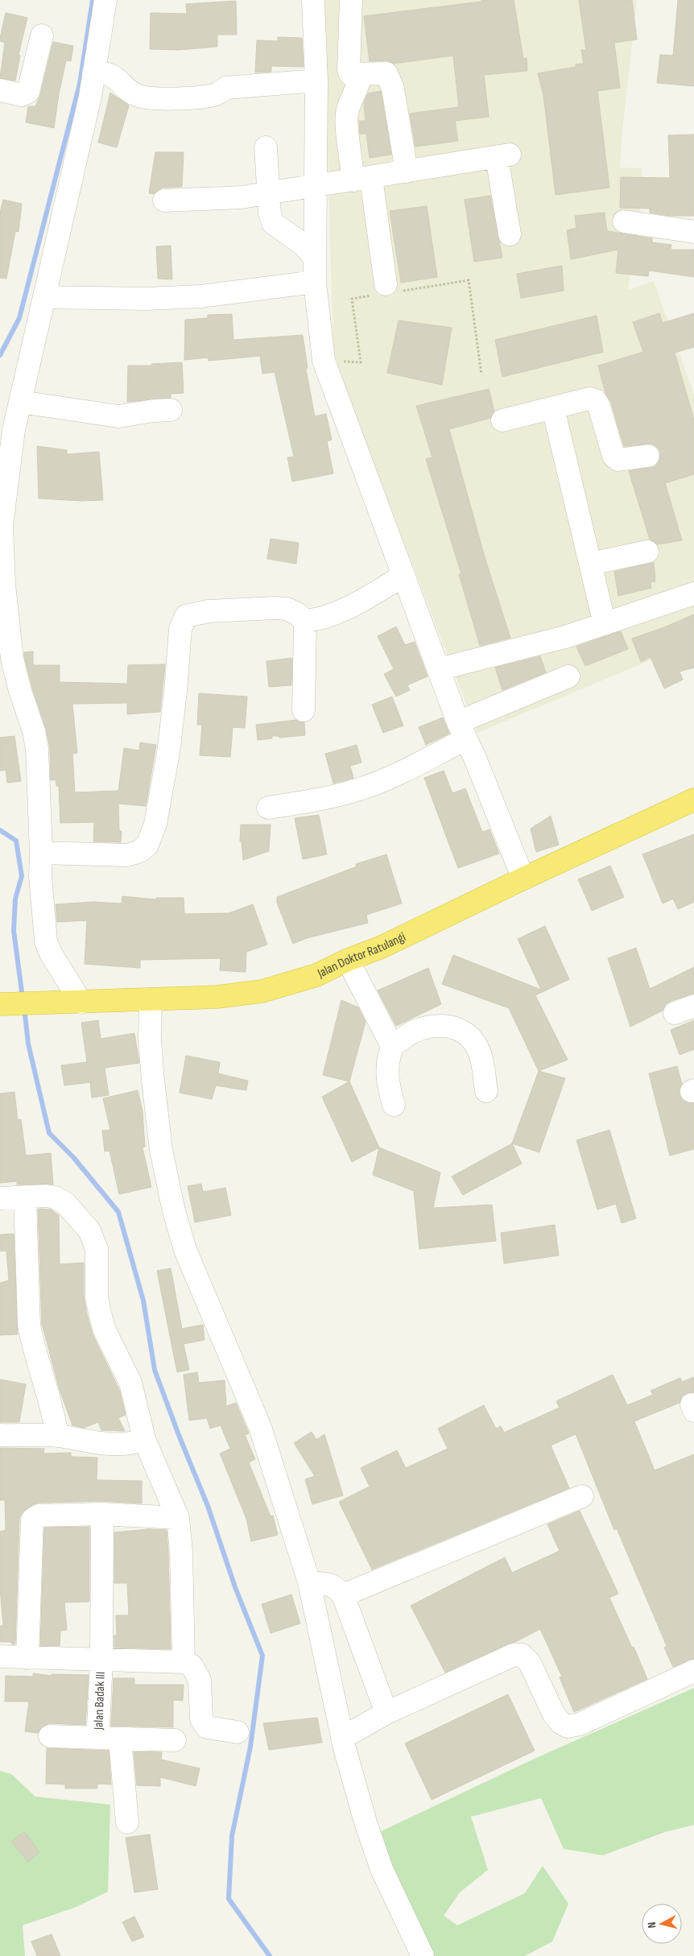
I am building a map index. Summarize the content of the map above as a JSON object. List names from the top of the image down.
{
  "streets": {
    "highway": ["Jalan Doktor Ratulangi"],
    "street": ["Jalan Badak III"]
  },
  "north": "left"
}
